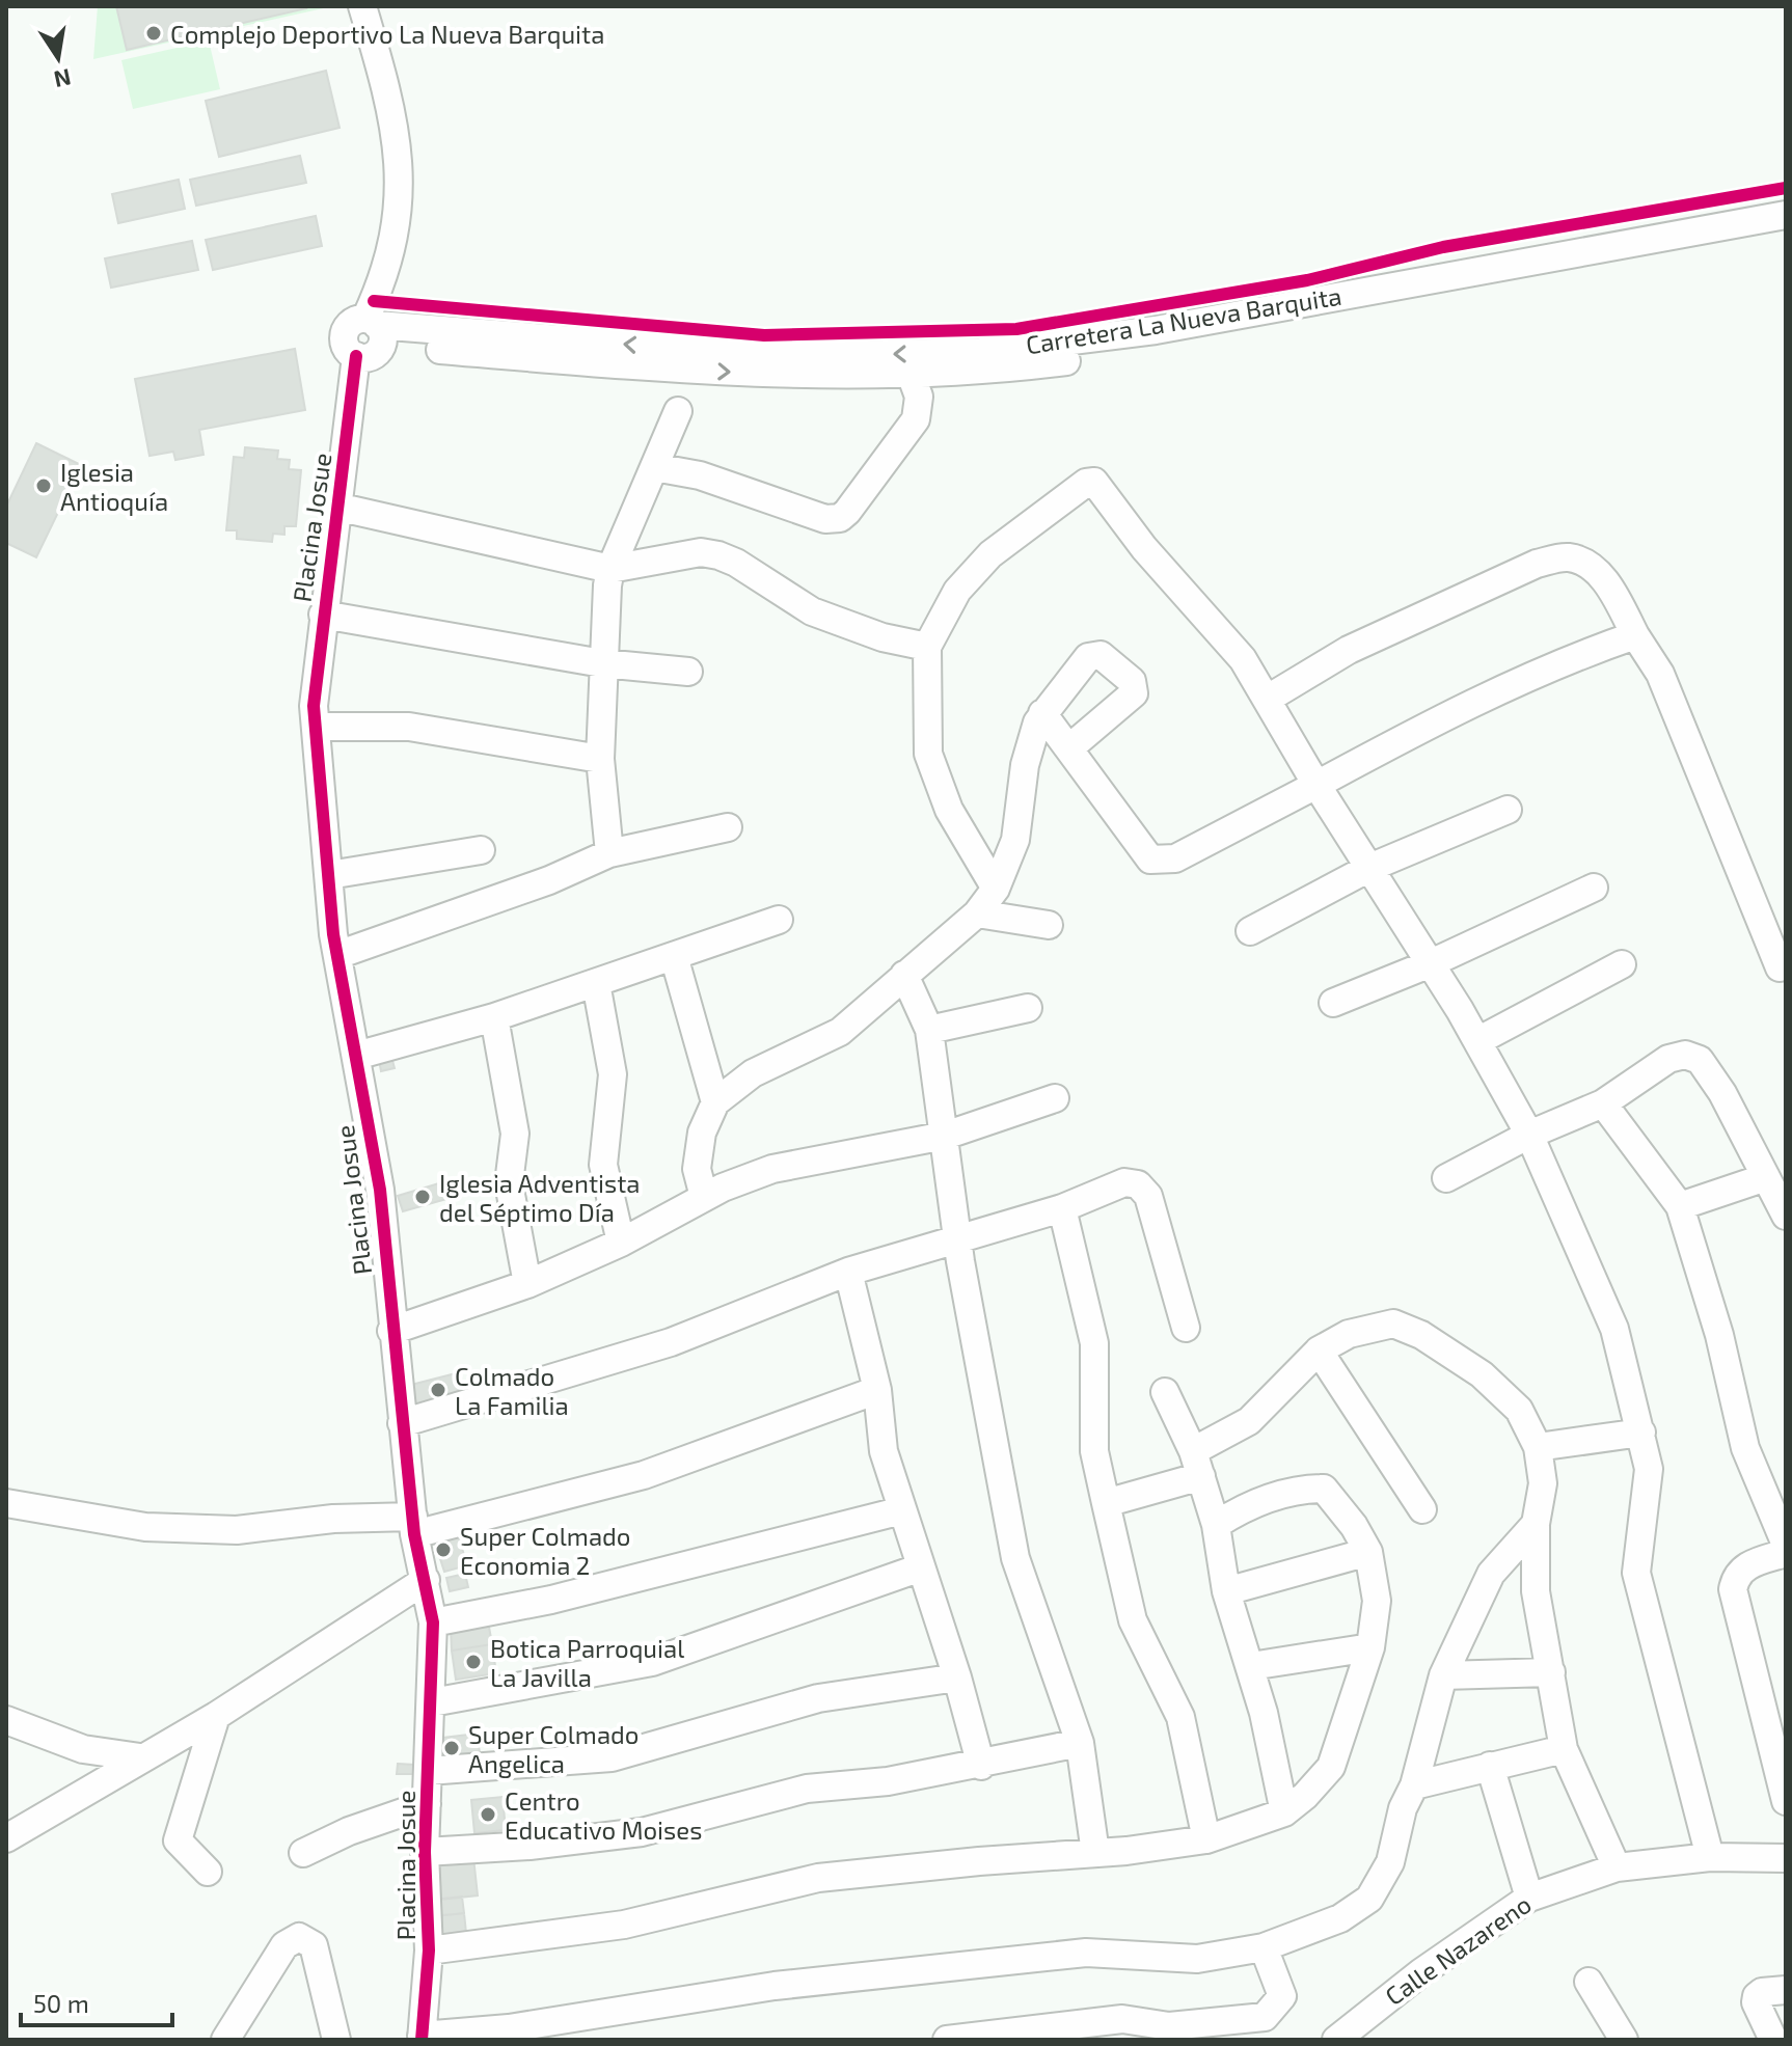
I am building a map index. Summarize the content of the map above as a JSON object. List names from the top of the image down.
{
  "streets": {
    "street": ["Carretera La Nueva Barquita", "Placina Josue", "Calle Nazareno"]
  },
  "crossings": [
    ["Carretera La Nueva Barquita", "Placina Josue"]
  ],
  "places": [
    "Complejo Deportivo La Nueva Barquita",
    "Iglesia Antioquía",
    "Iglesia Adventista del Séptimo Día",
    "Colmado La Familia",
    "Super Colmado Economia 2",
    "Botica Parroquial La Javilla",
    "Super Colmado Angelica",
    "Centro Educativo Moises"
  ],
  "scale_bar": "50 m",
  "north": "bottom"
}
